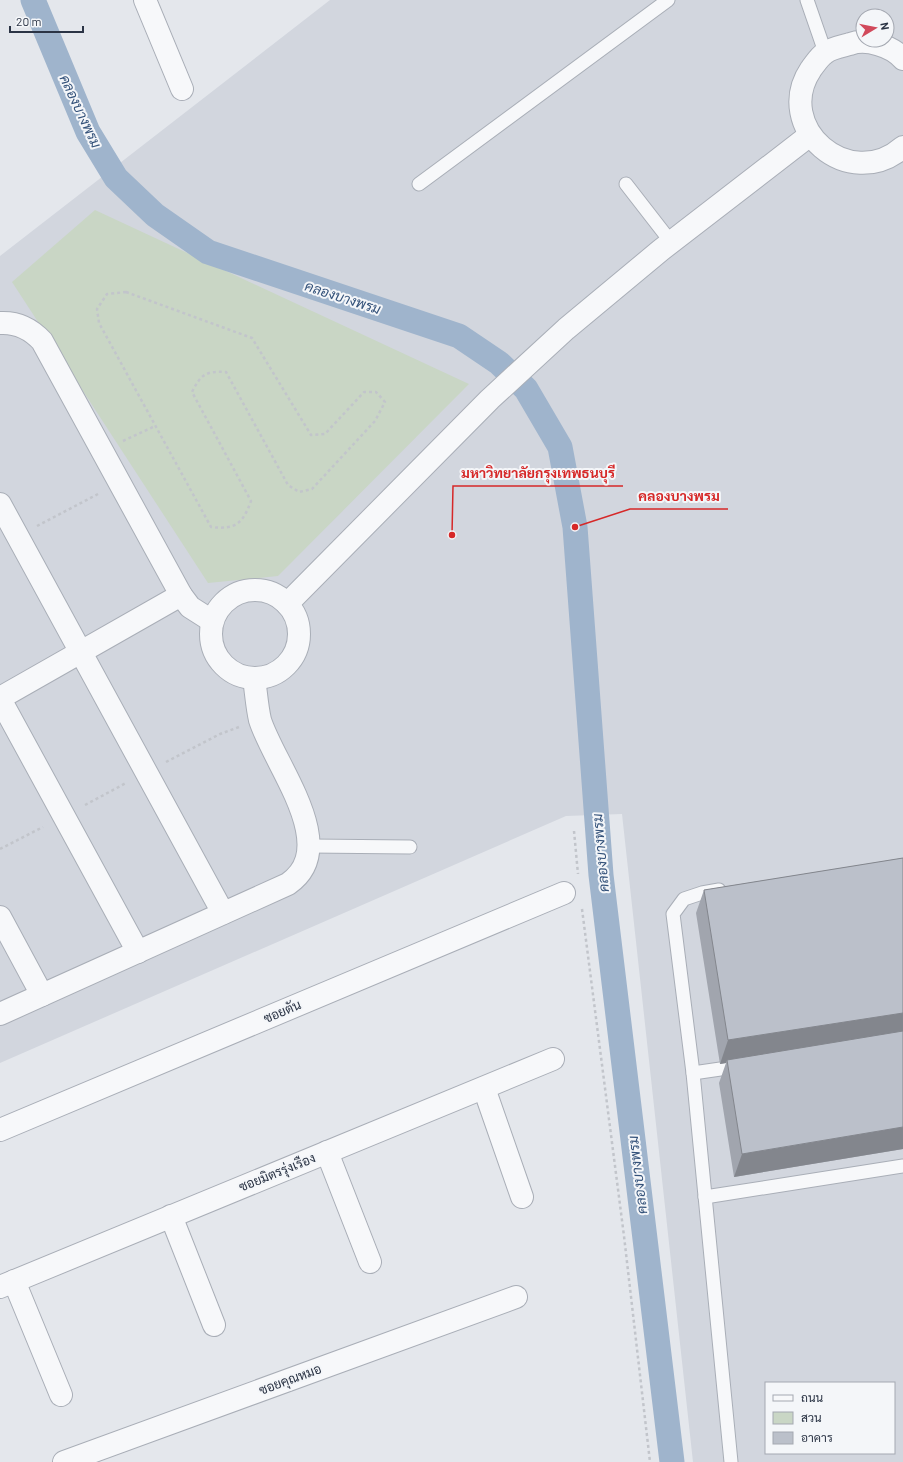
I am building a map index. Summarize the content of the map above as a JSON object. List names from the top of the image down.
{
  "streets": {
    "street": ["ซอยตัน", "ซอยมิตรรุ่งเรือง", "ซอยคุณหมอ"]
  },
  "water": ["คลองบางพรม"],
  "places": ["คลองบางพรม", "มหาวิทยาลัยกรุงเทพธนบุรี"],
  "legend": ["ถนน", "สวน", "อาคาร"],
  "scale_bar": "20 m",
  "north": "right"
}
